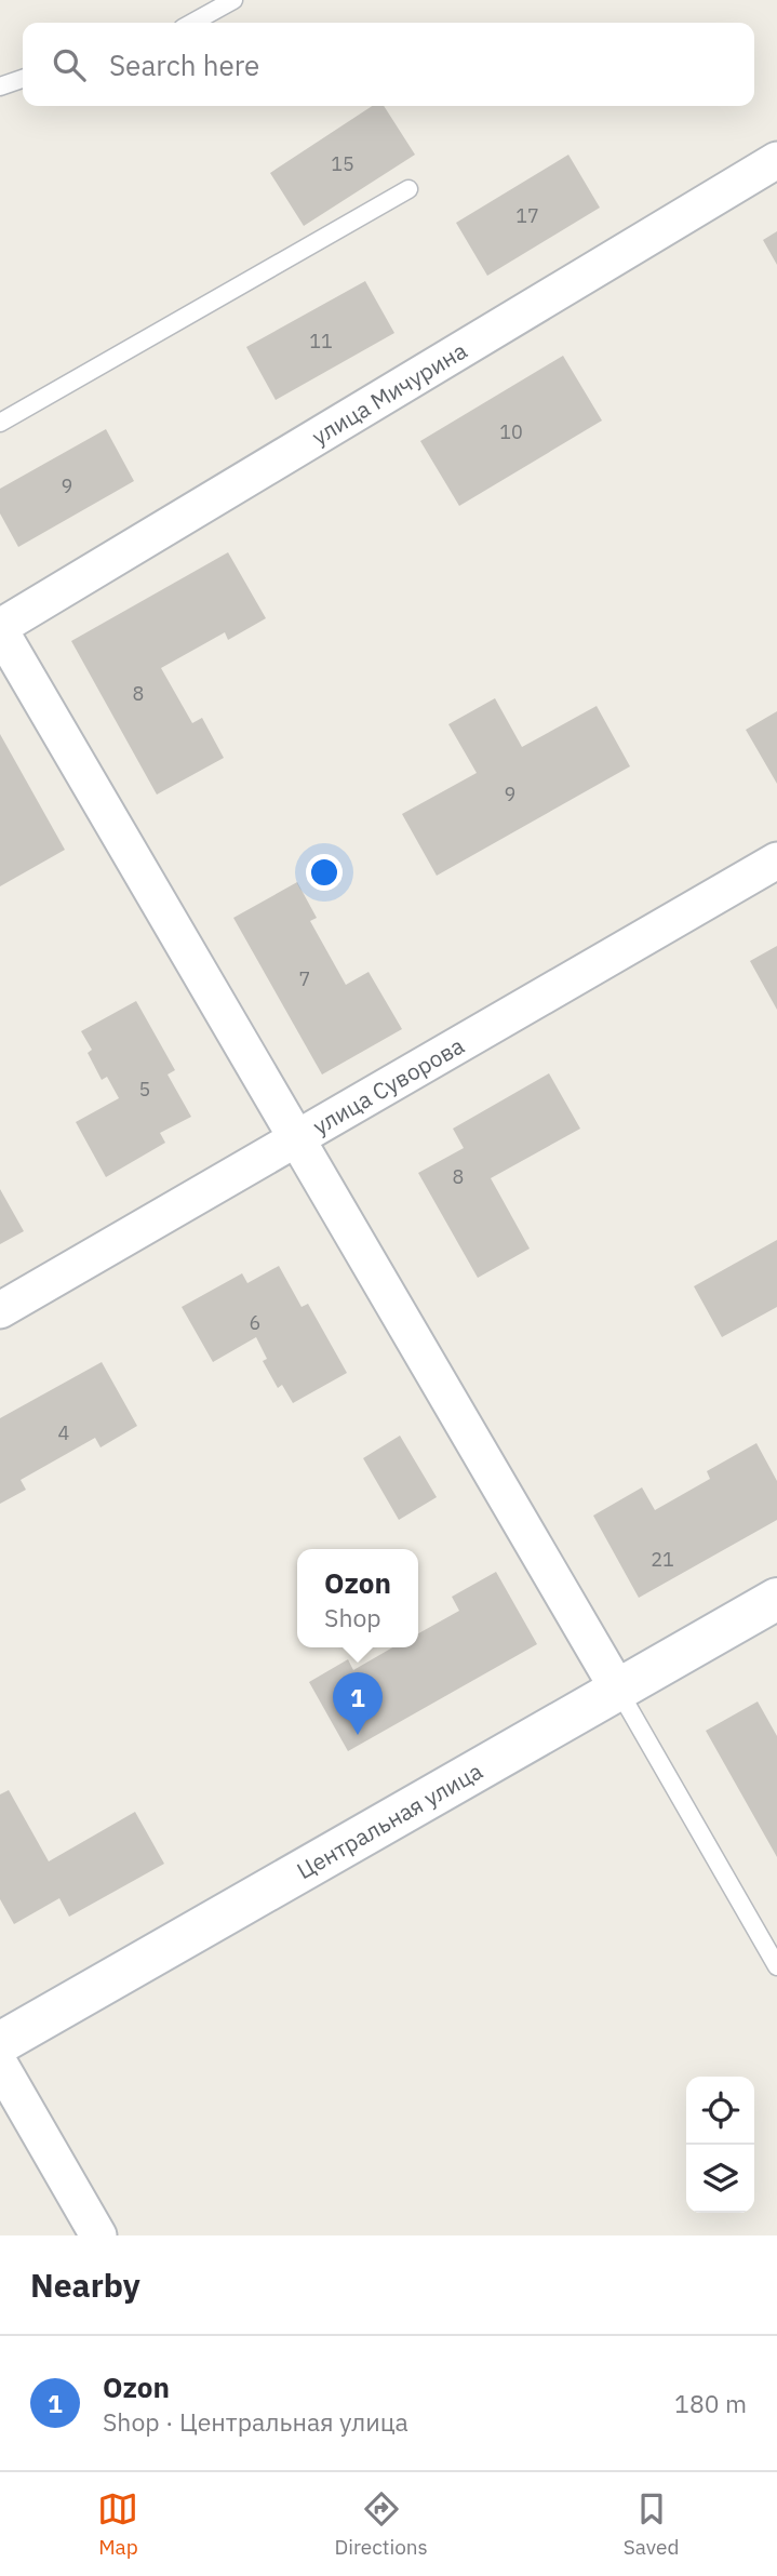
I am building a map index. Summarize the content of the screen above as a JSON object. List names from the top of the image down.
{
  "streets": {
    "main road": ["Центральная улица"],
    "street": ["улица Мичурина", "улица Суворова"]
  },
  "house_numbers": [
    "15",
    "17",
    "11",
    "10",
    "9",
    "8",
    "9",
    "7",
    "5",
    "8",
    "6",
    "4",
    "21"
  ],
  "page": {
    "search": "Search here",
    "popup": ["Ozon", "Shop"],
    "pins": "1",
    "heading": "Nearby",
    "list": [
      {
        "mark": "1",
        "name": "Ozon",
        "note": "Shop · Центральная улица",
        "value": "180 m"
      }
    ],
    "nav": ["Map", "Directions", "Saved"]
  }
}
